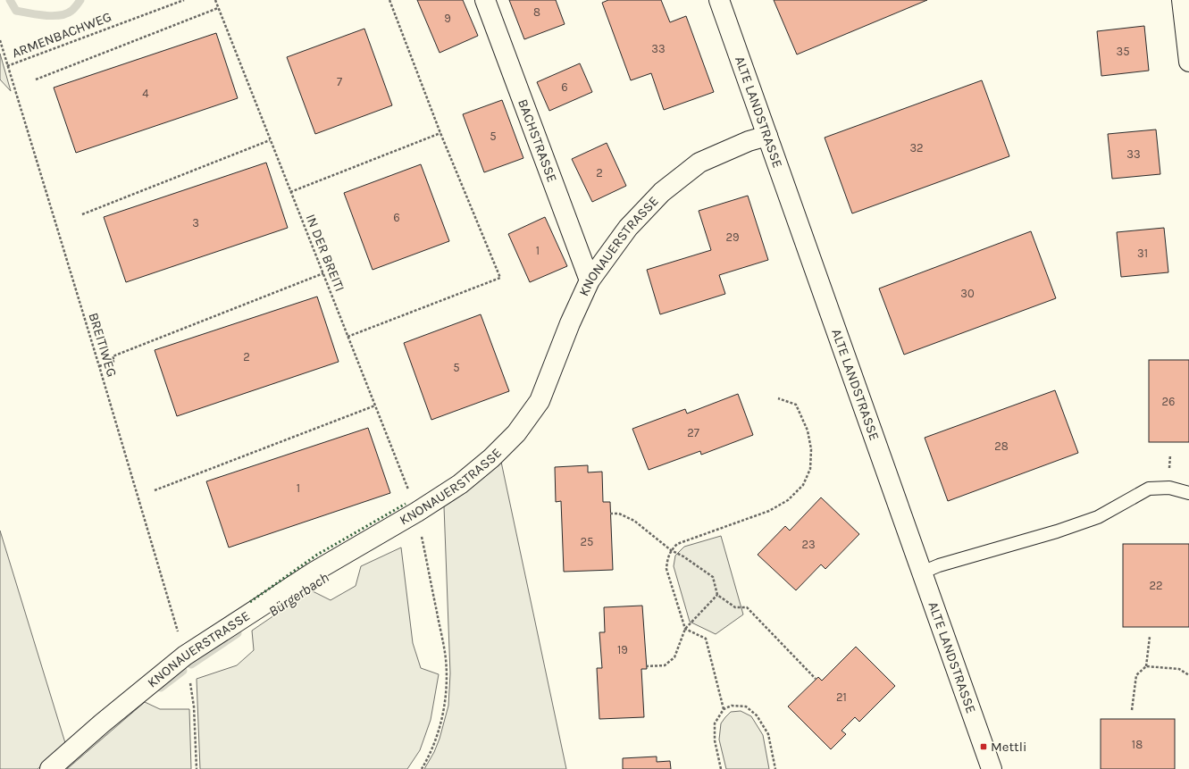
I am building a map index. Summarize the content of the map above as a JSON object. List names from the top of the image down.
{
  "streets": {
    "street": ["ALTE LANDSTRASSE", "BACHSTRASSE", "KNONAUERSTRASSE"],
    "path": ["ARMENBACHWEG", "IN DER BREITI", "BREITIWEG"]
  },
  "crossings": [
    ["ARMENBACHWEG", "BREITIWEG"],
    ["ALTE LANDSTRASSE", "KNONAUERSTRASSE"],
    ["BACHSTRASSE", "KNONAUERSTRASSE"],
    ["KNONAUERSTRASSE", "IN DER BREITI"],
    ["KNONAUERSTRASSE", "BREITIWEG"]
  ],
  "water": ["Bürgerbach"],
  "places": {
    "transit": ["Mettli"]
  },
  "house_numbers": [
    "8",
    "9",
    "33",
    "35",
    "7",
    "6",
    "4",
    "5",
    "32",
    "33",
    "2",
    "6",
    "3",
    "29",
    "1",
    "31",
    "30",
    "2",
    "5",
    "26",
    "27",
    "28",
    "1",
    "25",
    "23",
    "22",
    "19",
    "21",
    "18"
  ]
}
